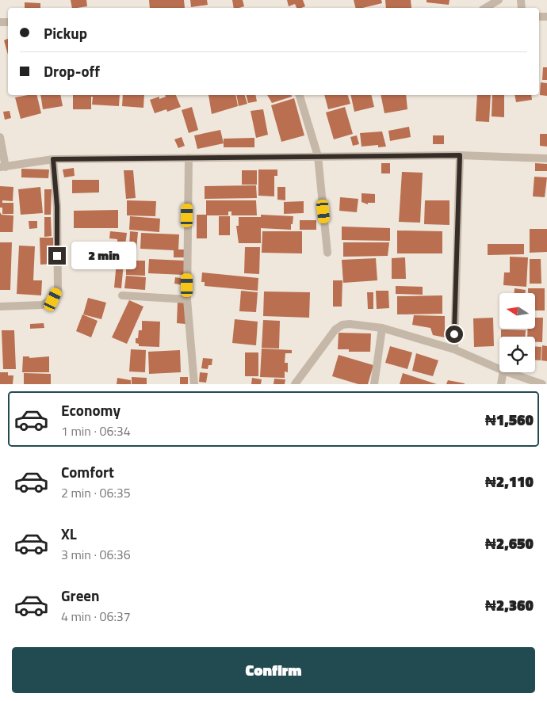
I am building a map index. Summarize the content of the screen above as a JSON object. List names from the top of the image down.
{
  "north": "left",
  "page": {
    "banner": ["Pickup", "Drop-off"],
    "bubble": "2 min",
    "list": [
      {
        "name": "Economy",
        "note": "1 min · 06:34",
        "value": "₦1,560"
      },
      {
        "name": "Comfort",
        "note": "2 min · 06:35",
        "value": "₦2,110"
      },
      {
        "name": "XL",
        "note": "3 min · 06:36",
        "value": "₦2,650"
      },
      {
        "name": "Green",
        "note": "4 min · 06:37",
        "value": "₦2,360"
      }
    ],
    "buttons": "Confirm"
  }
}
